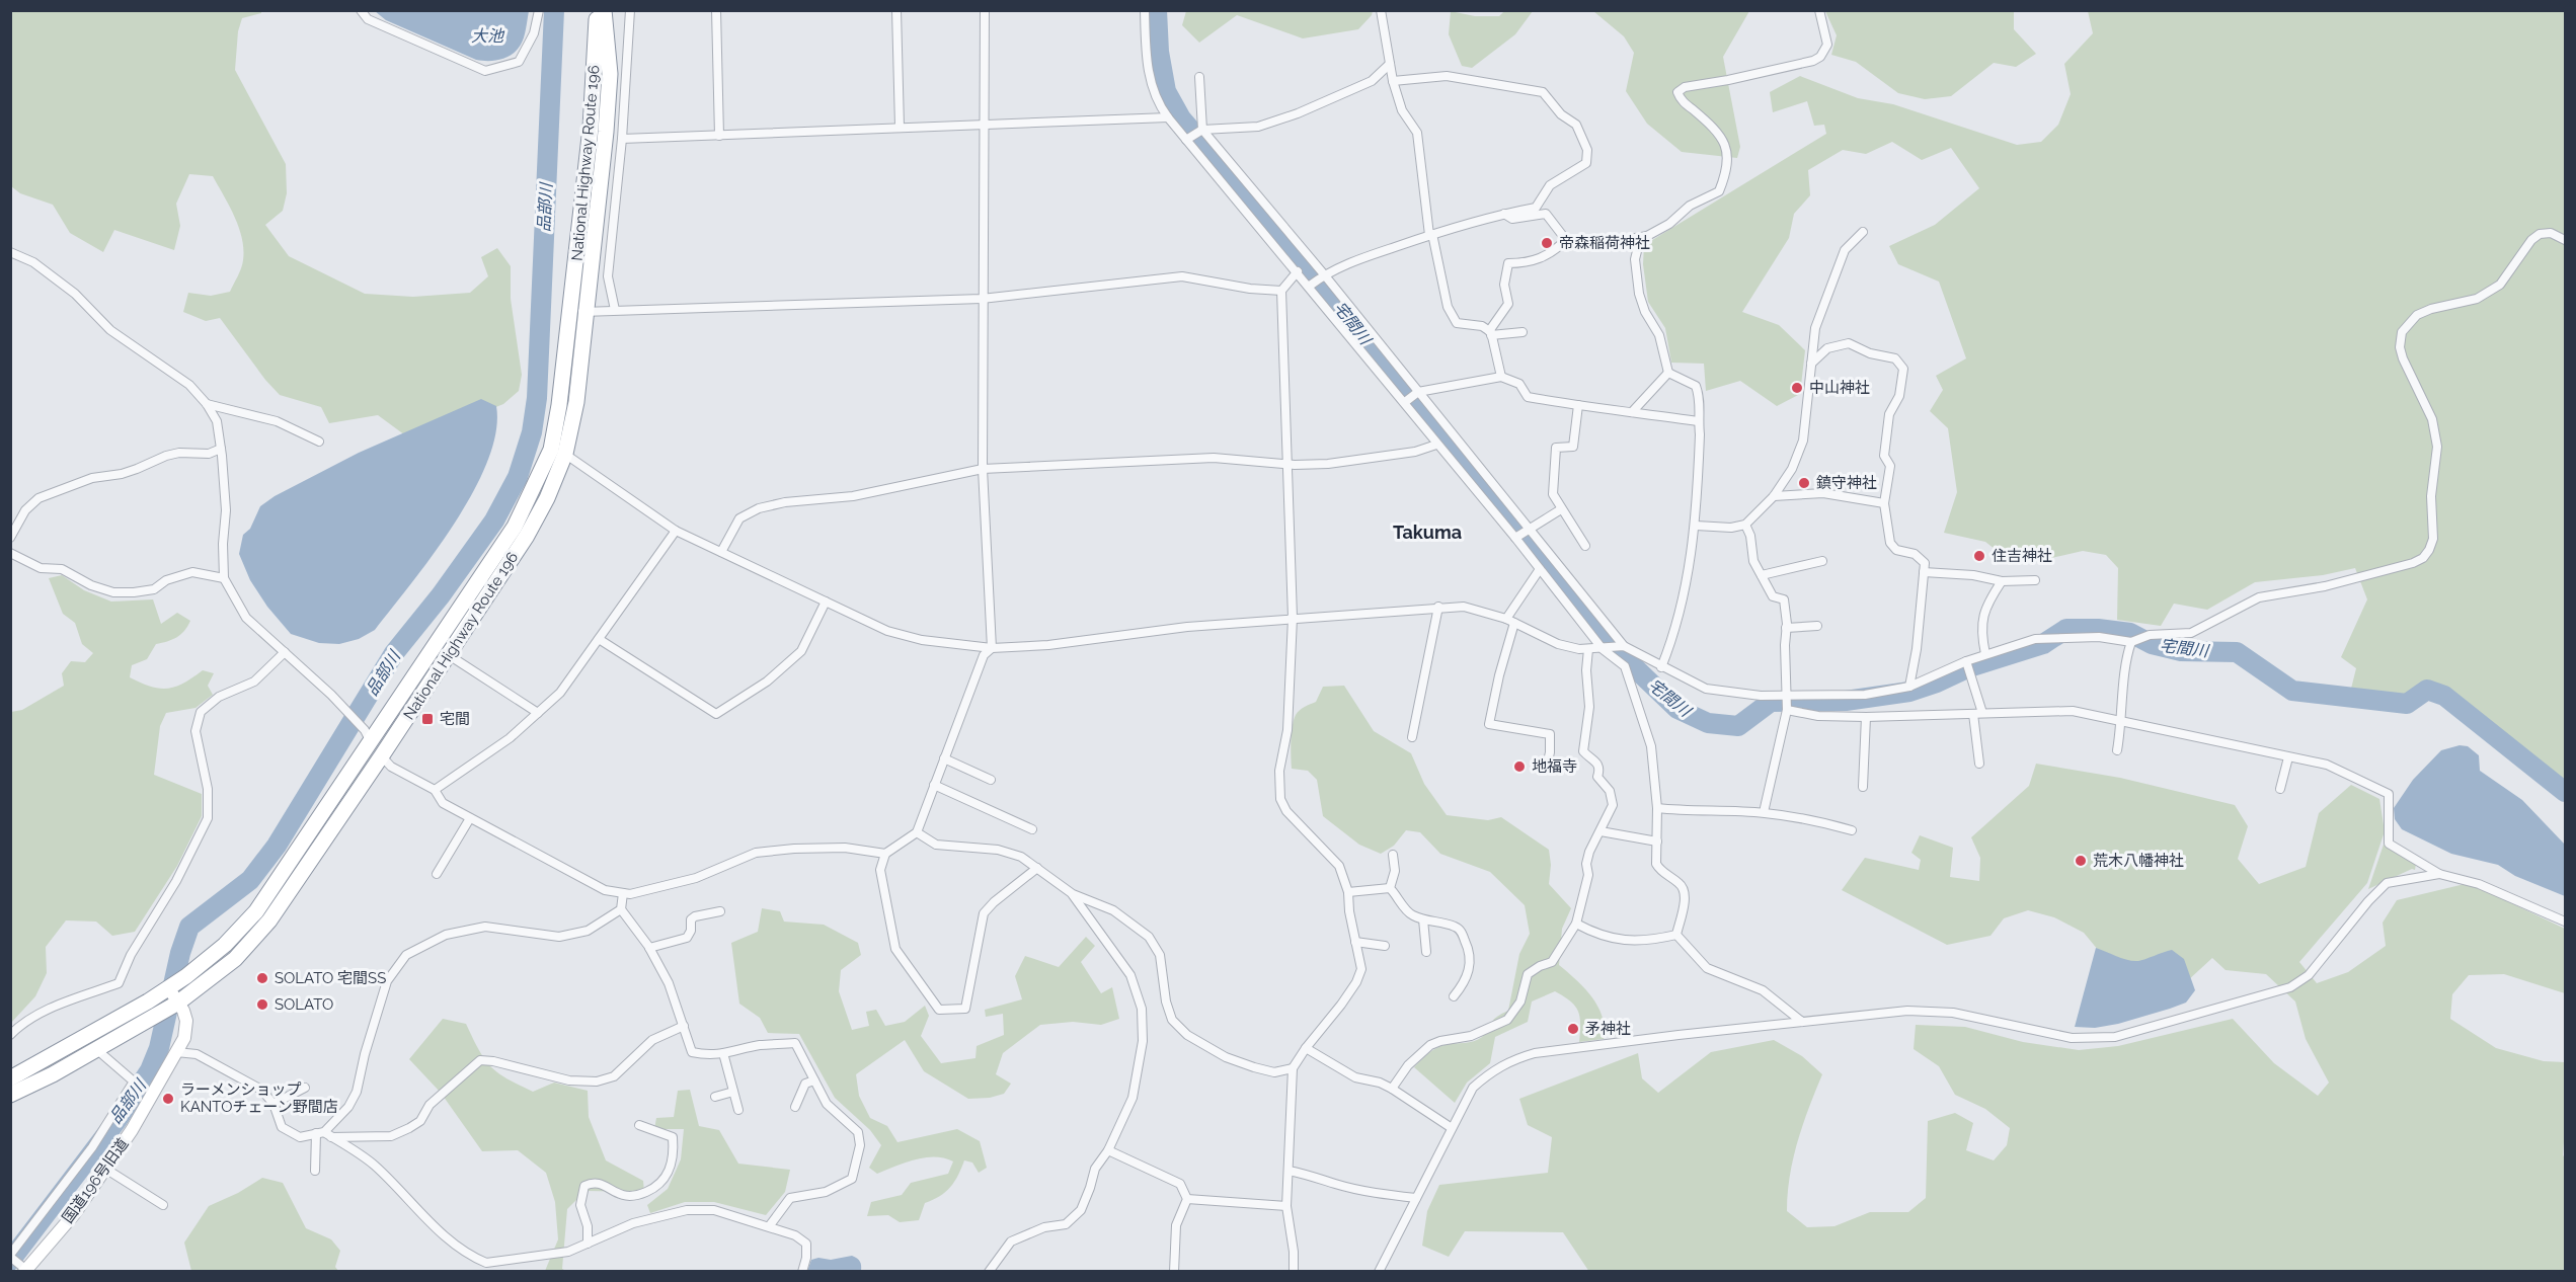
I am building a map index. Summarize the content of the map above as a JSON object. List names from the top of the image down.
{
  "streets": {
    "highway": ["National Highway Route 196"],
    "street": ["国道196号旧道"]
  },
  "crossings": [
    ["National Highway Route 196", "国道196号旧道"]
  ],
  "districts": ["Takuma"],
  "water": ["大池", "品部川", "宅間川"],
  "places": {
    "other": [
      "帝森稲荷神社",
      "中山神社",
      "鎮守神社",
      "住吉神社",
      "地福寺",
      "荒木八幡神社",
      "SOLATO 宅間SS",
      "SOLATO",
      "矛神社",
      "ラーメンショップ KANTOチェーン野間店"
    ],
    "transit": ["宅間"]
  }
}
